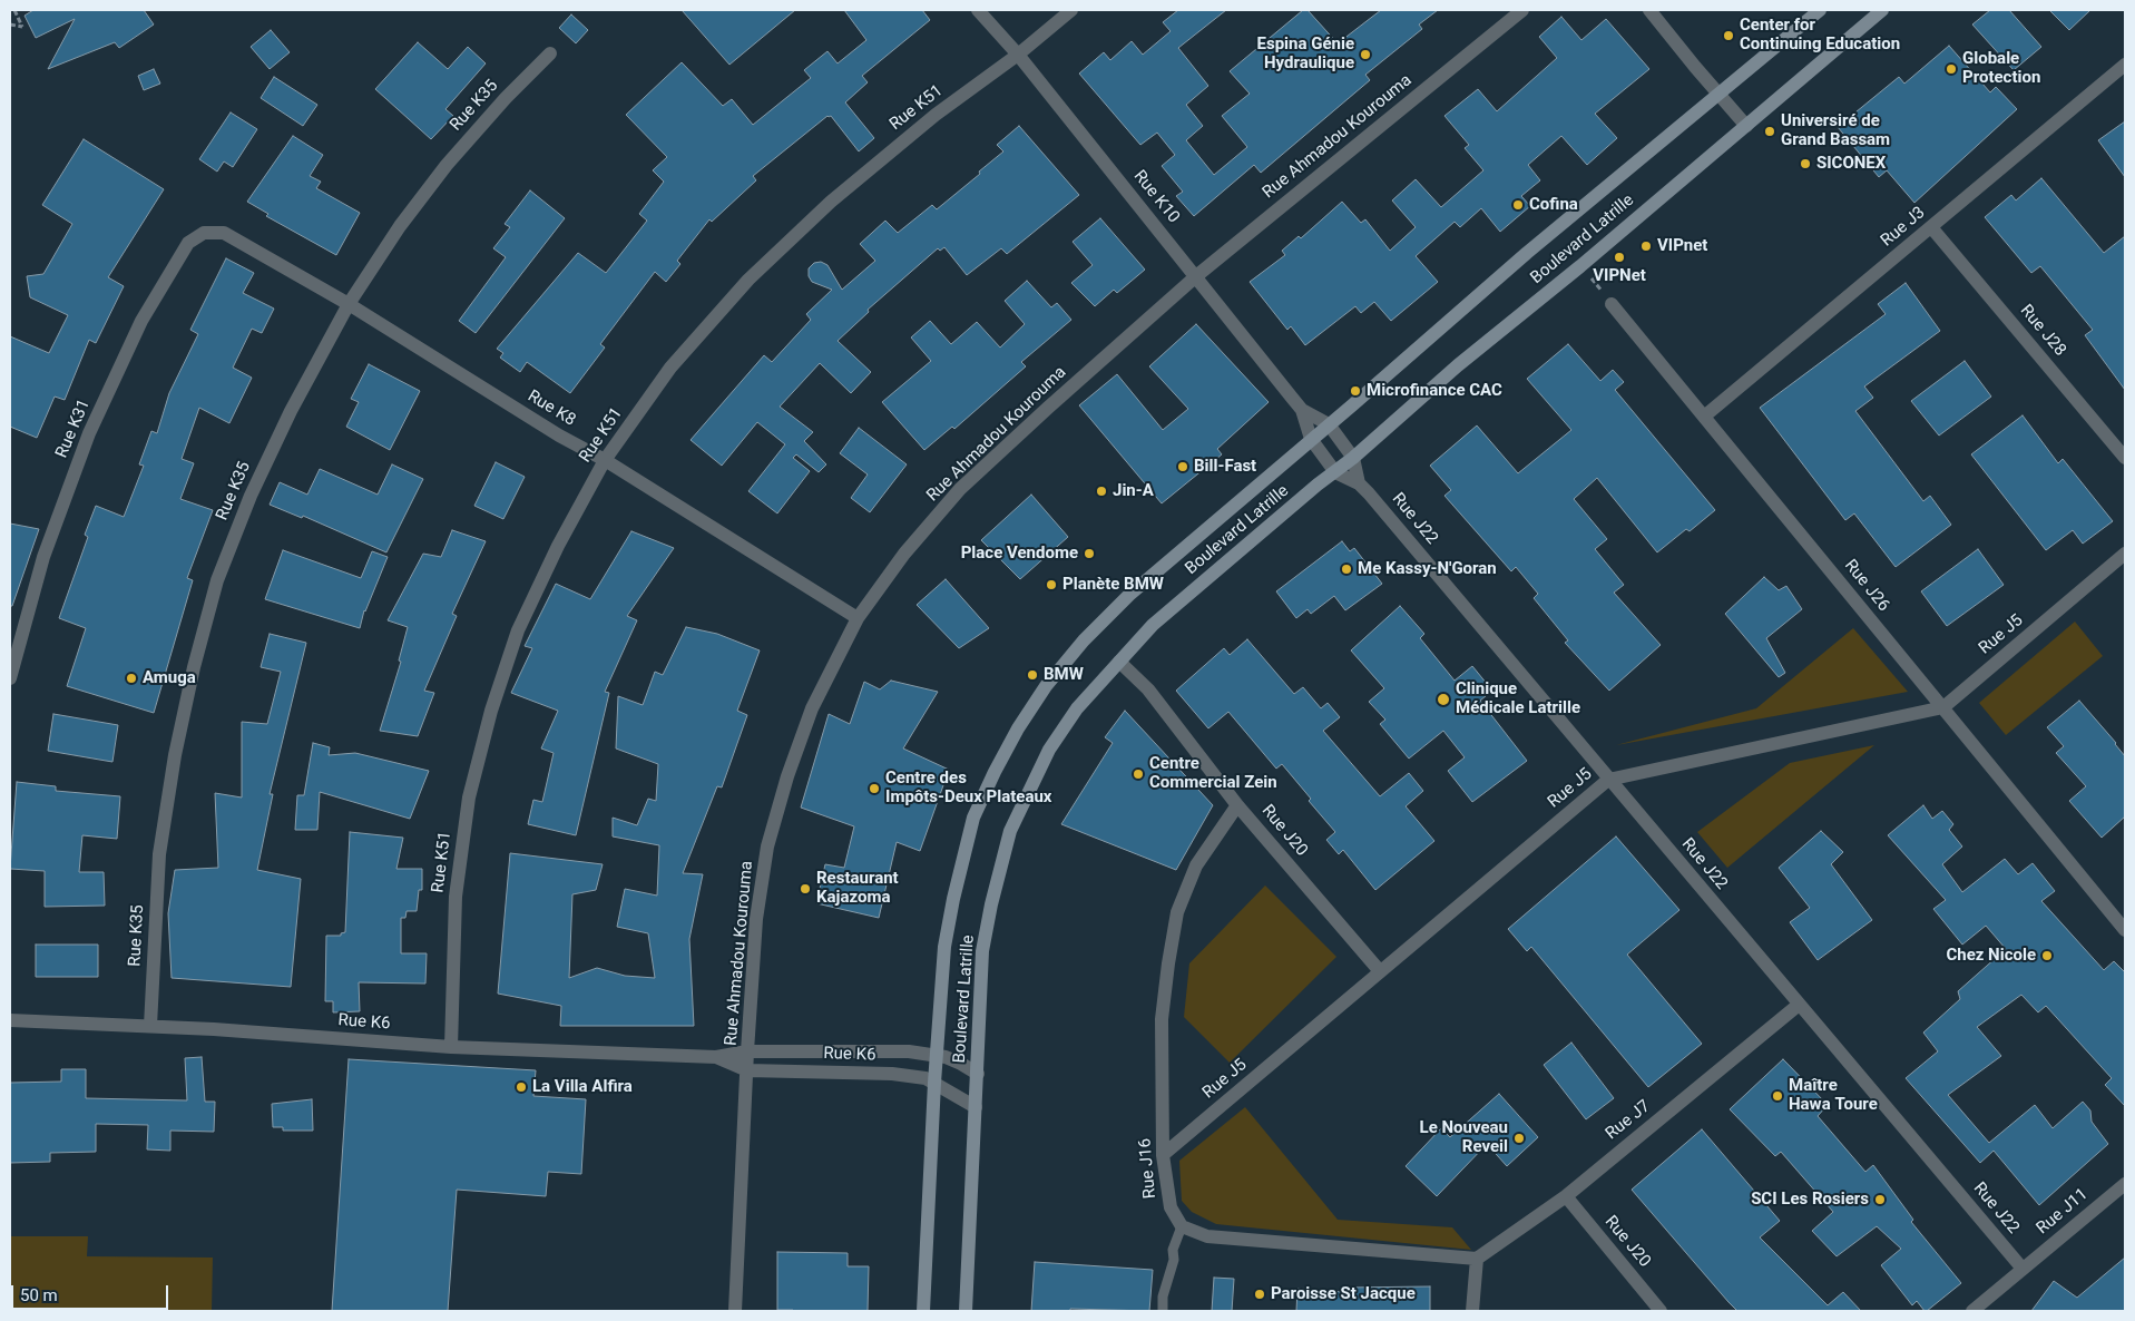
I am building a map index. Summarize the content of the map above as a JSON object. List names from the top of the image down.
{
  "streets": {
    "main road": ["Boulevard Latrille"],
    "street": [
      "Rue K35",
      "Rue K51",
      "Rue Ahmadou Kourouma",
      "Rue K10",
      "Rue J3",
      "Rue J28",
      "Rue K8",
      "Rue K31",
      "Rue J22",
      "Rue J26",
      "Rue J5",
      "Rue J20",
      "Rue K6",
      "Rue J7",
      "Rue J16",
      "Rue J11"
    ]
  },
  "crossings": [
    ["Rue K35", "Rue K8"],
    ["Rue K35", "Rue K6"],
    ["Rue K51", "Rue K10"],
    ["Rue K51", "Rue K8"],
    ["Rue K51", "Rue K6"],
    ["Rue Ahmadou Kourouma", "Rue K10"],
    ["Rue Ahmadou Kourouma", "Rue K8"],
    ["Rue Ahmadou Kourouma", "Rue K6"],
    ["Rue K10", "Rue J22"],
    ["Rue J3", "Rue J28"],
    ["Rue J3", "Rue J26"],
    ["Boulevard Latrille", "Rue J22"],
    ["Boulevard Latrille", "Rue J20"],
    ["Boulevard Latrille", "Rue K6"],
    ["Rue K8", "Rue K31"],
    ["Rue J22", "Rue J5"],
    ["Rue J22", "Rue J7"],
    ["Rue J22", "Rue J11"],
    ["Rue J26", "Rue J5"],
    ["Rue J5", "Rue J20"],
    ["Rue J5", "Rue J16"],
    ["Rue J20", "Rue J7"],
    ["Rue J20", "Rue J16"]
  ],
  "places": [
    "Center for Continuing Education",
    "Espina Génie Hydraulique",
    "Globale Protection",
    "Universiré de Grand Bassam",
    "SICONEX",
    "Cofina",
    "VIPnet",
    "VIPNet",
    "Microfinance CAC",
    "Bill-Fast",
    "Jin-A",
    "Place Vendome",
    "Me Kassy-N'Goran",
    "Planète BMW",
    "BMW",
    "Amuga",
    "Clinique Médicale Latrille",
    "Centre Commercial Zein",
    "Centre des Impôts-Deux Plateaux",
    "Restaurant Kajazoma",
    "Chez Nicole",
    "La Villa Alfira",
    "Maître Hawa Toure",
    "Le Nouveau Reveil",
    "SCI Les Rosiers",
    "Paroisse St Jacque"
  ],
  "scale_bar": "50 m"
}
